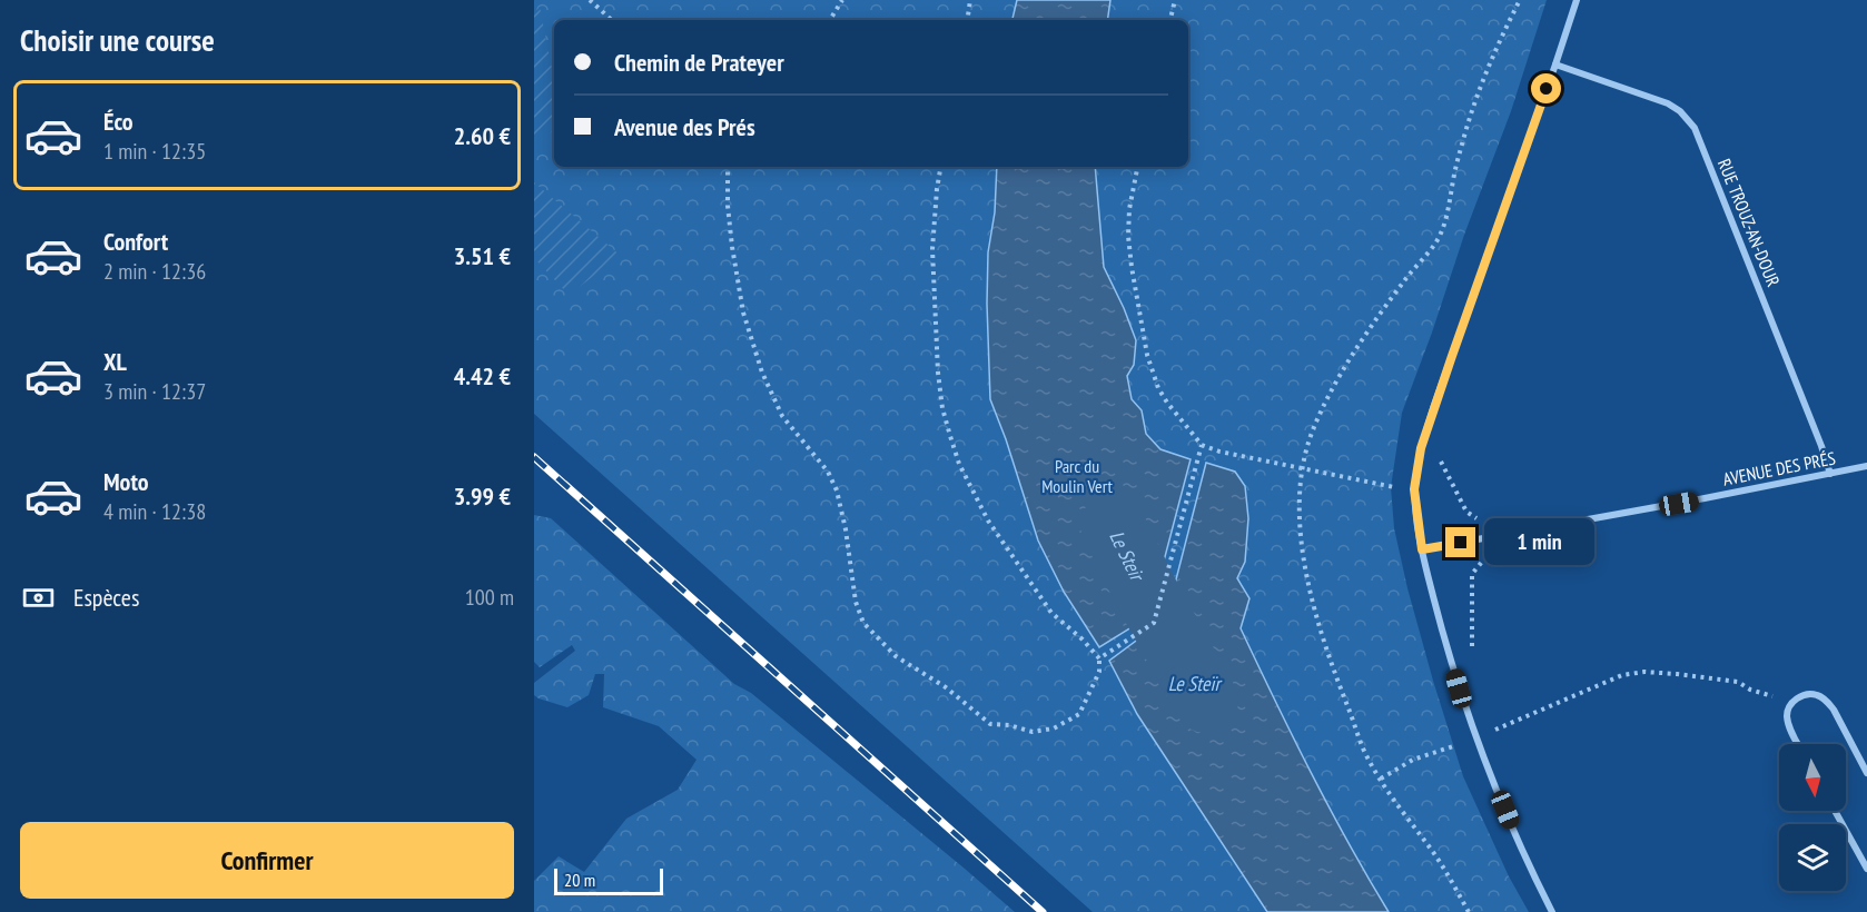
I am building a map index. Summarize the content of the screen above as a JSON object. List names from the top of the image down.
{
  "streets": {
    "street": ["RUE TROUZ-AN-DOUR", "AVENUE DES PRÉS"]
  },
  "crossings": [
    ["RUE TROUZ-AN-DOUR", "AVENUE DES PRÉS"]
  ],
  "water": ["Le Steir", "Le Steïr"],
  "parks": ["Parc du Moulin Vert"],
  "scale_bar": "20 m",
  "north": "bottom",
  "page": {
    "heading": "Choisir une course",
    "banner": ["Chemin de Prateyer", "Avenue des Prés"],
    "list": [
      {
        "name": "Éco",
        "note": "1 min · 12:35",
        "value": "2.60 €"
      },
      {
        "name": "Confort",
        "note": "2 min · 12:36",
        "value": "3.51 €"
      },
      {
        "name": "XL",
        "note": "3 min · 12:37",
        "value": "4.42 €"
      },
      {
        "name": "Moto",
        "note": "4 min · 12:38",
        "value": "3.99 €"
      }
    ],
    "bubble": "1 min",
    "pay": ["Espèces", "100 m"],
    "buttons": "Confirmer",
    "scale": "20 m"
  }
}
